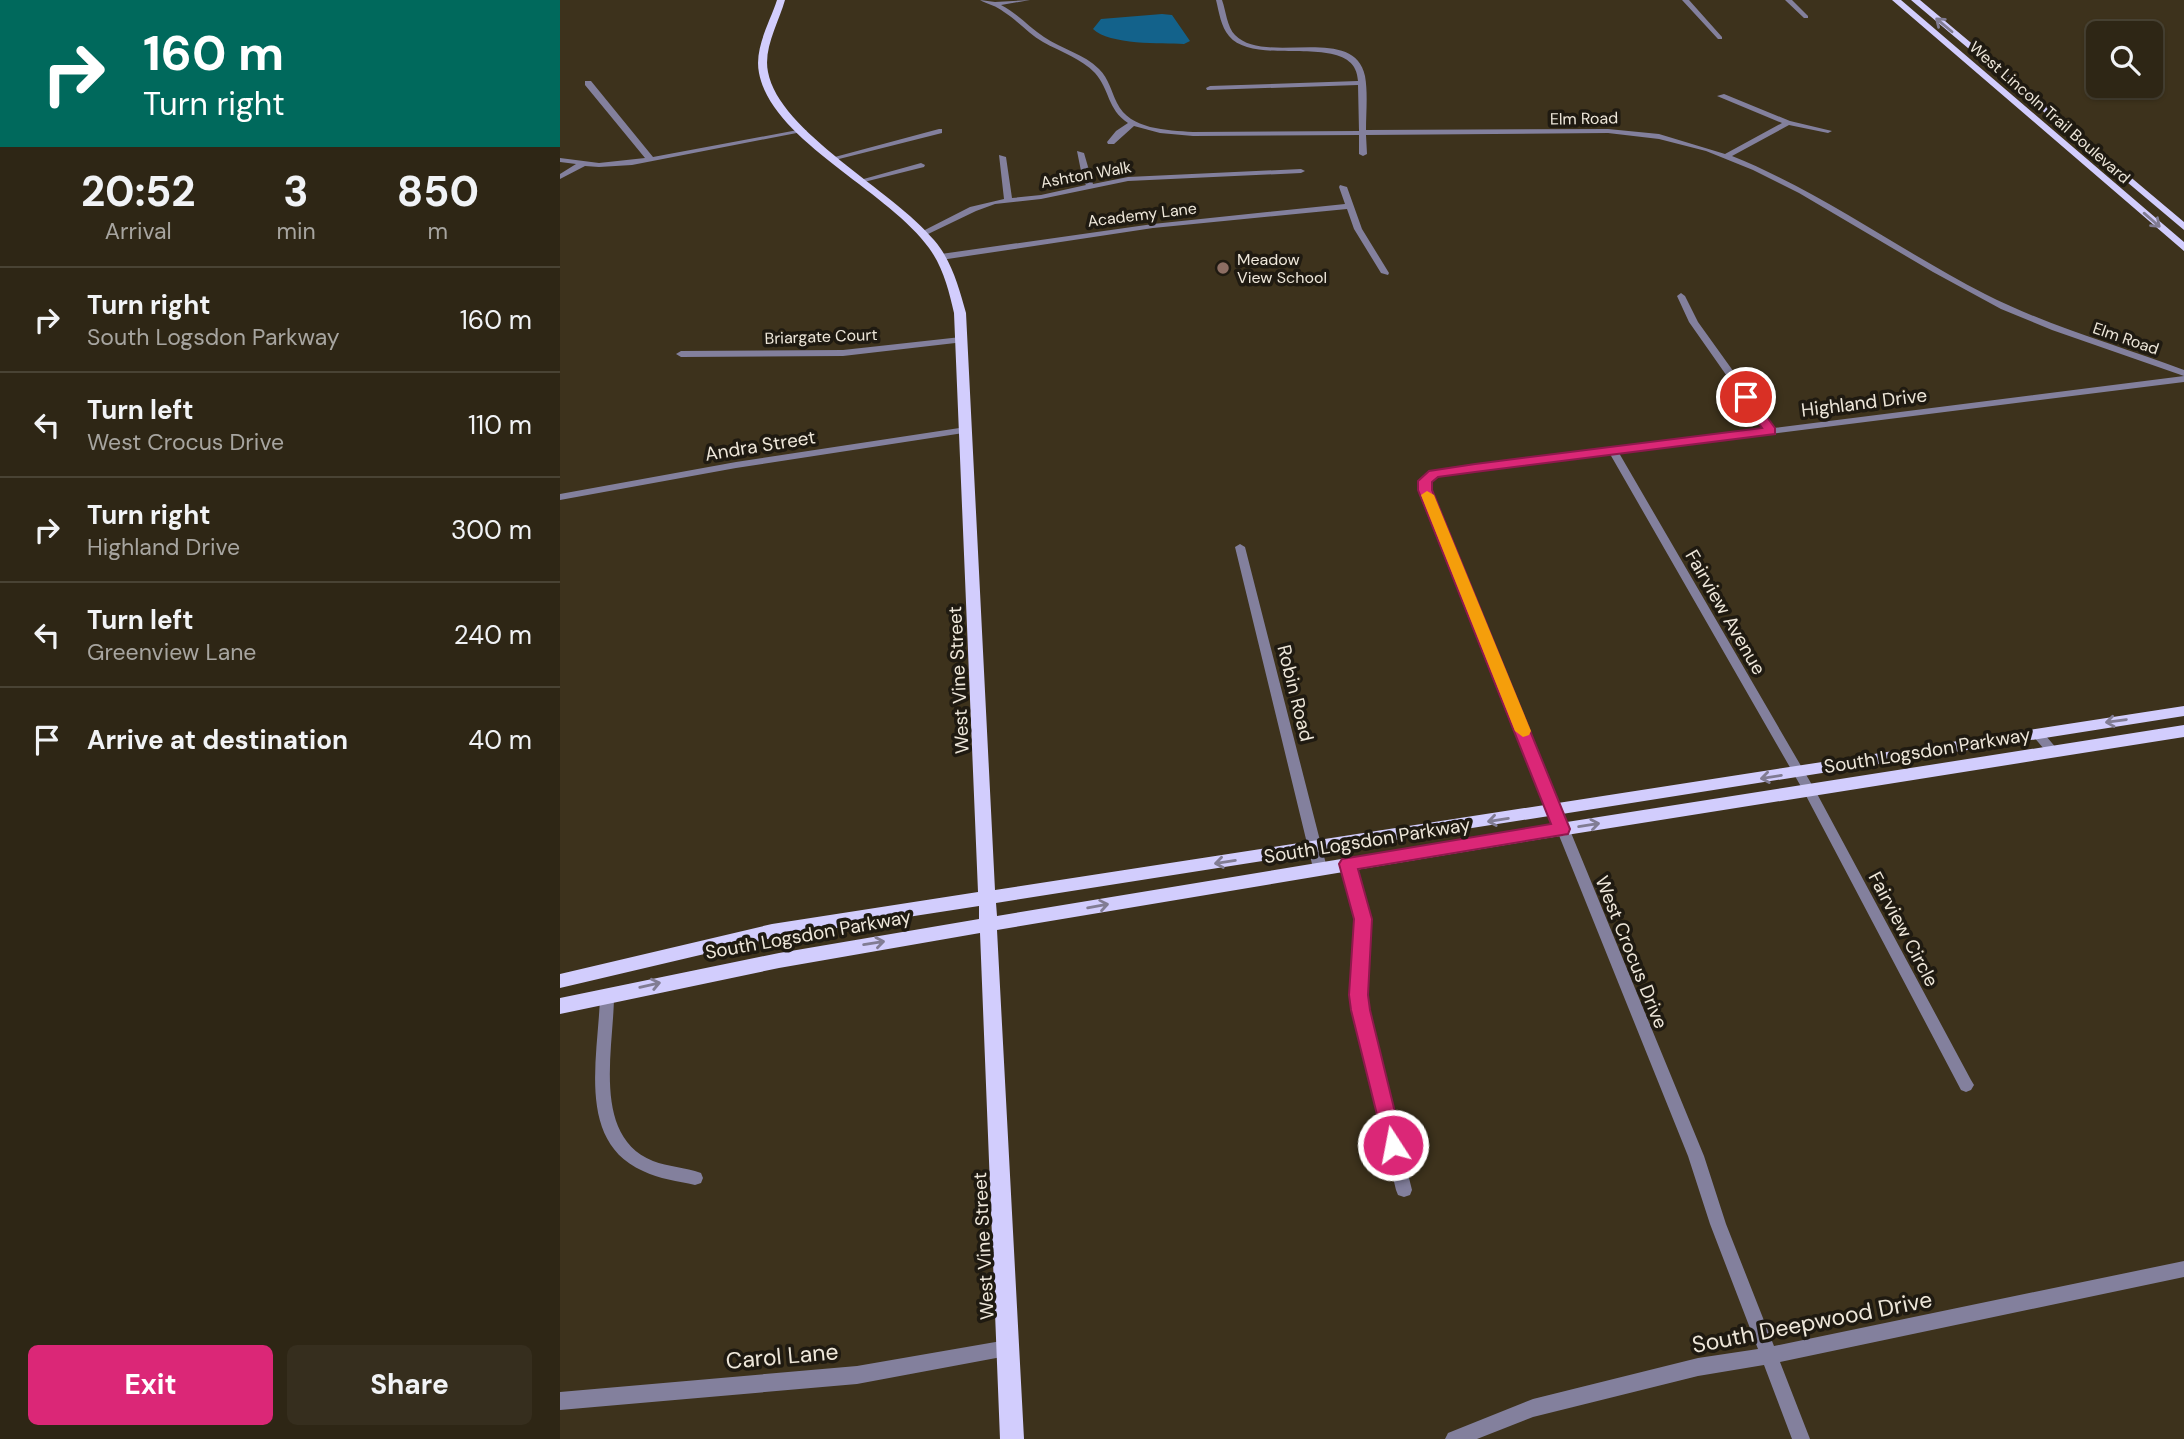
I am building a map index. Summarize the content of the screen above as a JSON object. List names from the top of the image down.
{
  "streets": {
    "main road": ["West Lincoln Trail Boulevard", "West Vine Street", "South Logsdon Parkway"],
    "street": [
      "Elm Road",
      "Ashton Walk",
      "Academy Lane",
      "Briargate Court",
      "Highland Drive",
      "Andra Street",
      "Fairview Avenue",
      "Robin Road",
      "Fairview Circle",
      "West Crocus Drive",
      "South Deepwood Drive",
      "Carol Lane"
    ]
  },
  "crossings": [
    ["Ashton Walk", "West Vine Street"],
    ["Academy Lane", "West Vine Street"],
    ["Briargate Court", "West Vine Street"],
    ["Highland Drive", "Fairview Avenue"],
    ["Highland Drive", "West Crocus Drive"],
    ["Andra Street", "West Vine Street"],
    ["Fairview Avenue", "South Logsdon Parkway"],
    ["Fairview Avenue", "Fairview Circle"],
    ["West Vine Street", "South Logsdon Parkway"],
    ["West Vine Street", "Carol Lane"],
    ["Robin Road", "South Logsdon Parkway"],
    ["South Logsdon Parkway", "Fairview Circle"],
    ["South Logsdon Parkway", "West Crocus Drive"],
    ["West Crocus Drive", "South Deepwood Drive"]
  ],
  "places": ["Meadow View School"],
  "page": {
    "turn": ["160 m", "Turn right"],
    "eta": [
      "20:52",
      "Arrival",
      "3",
      "min",
      "850",
      "m"
    ],
    "list": [
      {
        "name": "Turn right",
        "note": "South Logsdon Parkway",
        "value": "160 m"
      },
      {
        "name": "Turn left",
        "note": "West Crocus Drive",
        "value": "110 m"
      },
      {
        "name": "Turn right",
        "note": "Highland Drive",
        "value": "300 m"
      },
      {
        "name": "Turn left",
        "note": "Greenview Lane",
        "value": "240 m"
      },
      {
        "name": "Arrive at destination",
        "value": "40 m"
      }
    ],
    "buttons": ["Exit", "Share"]
  }
}
